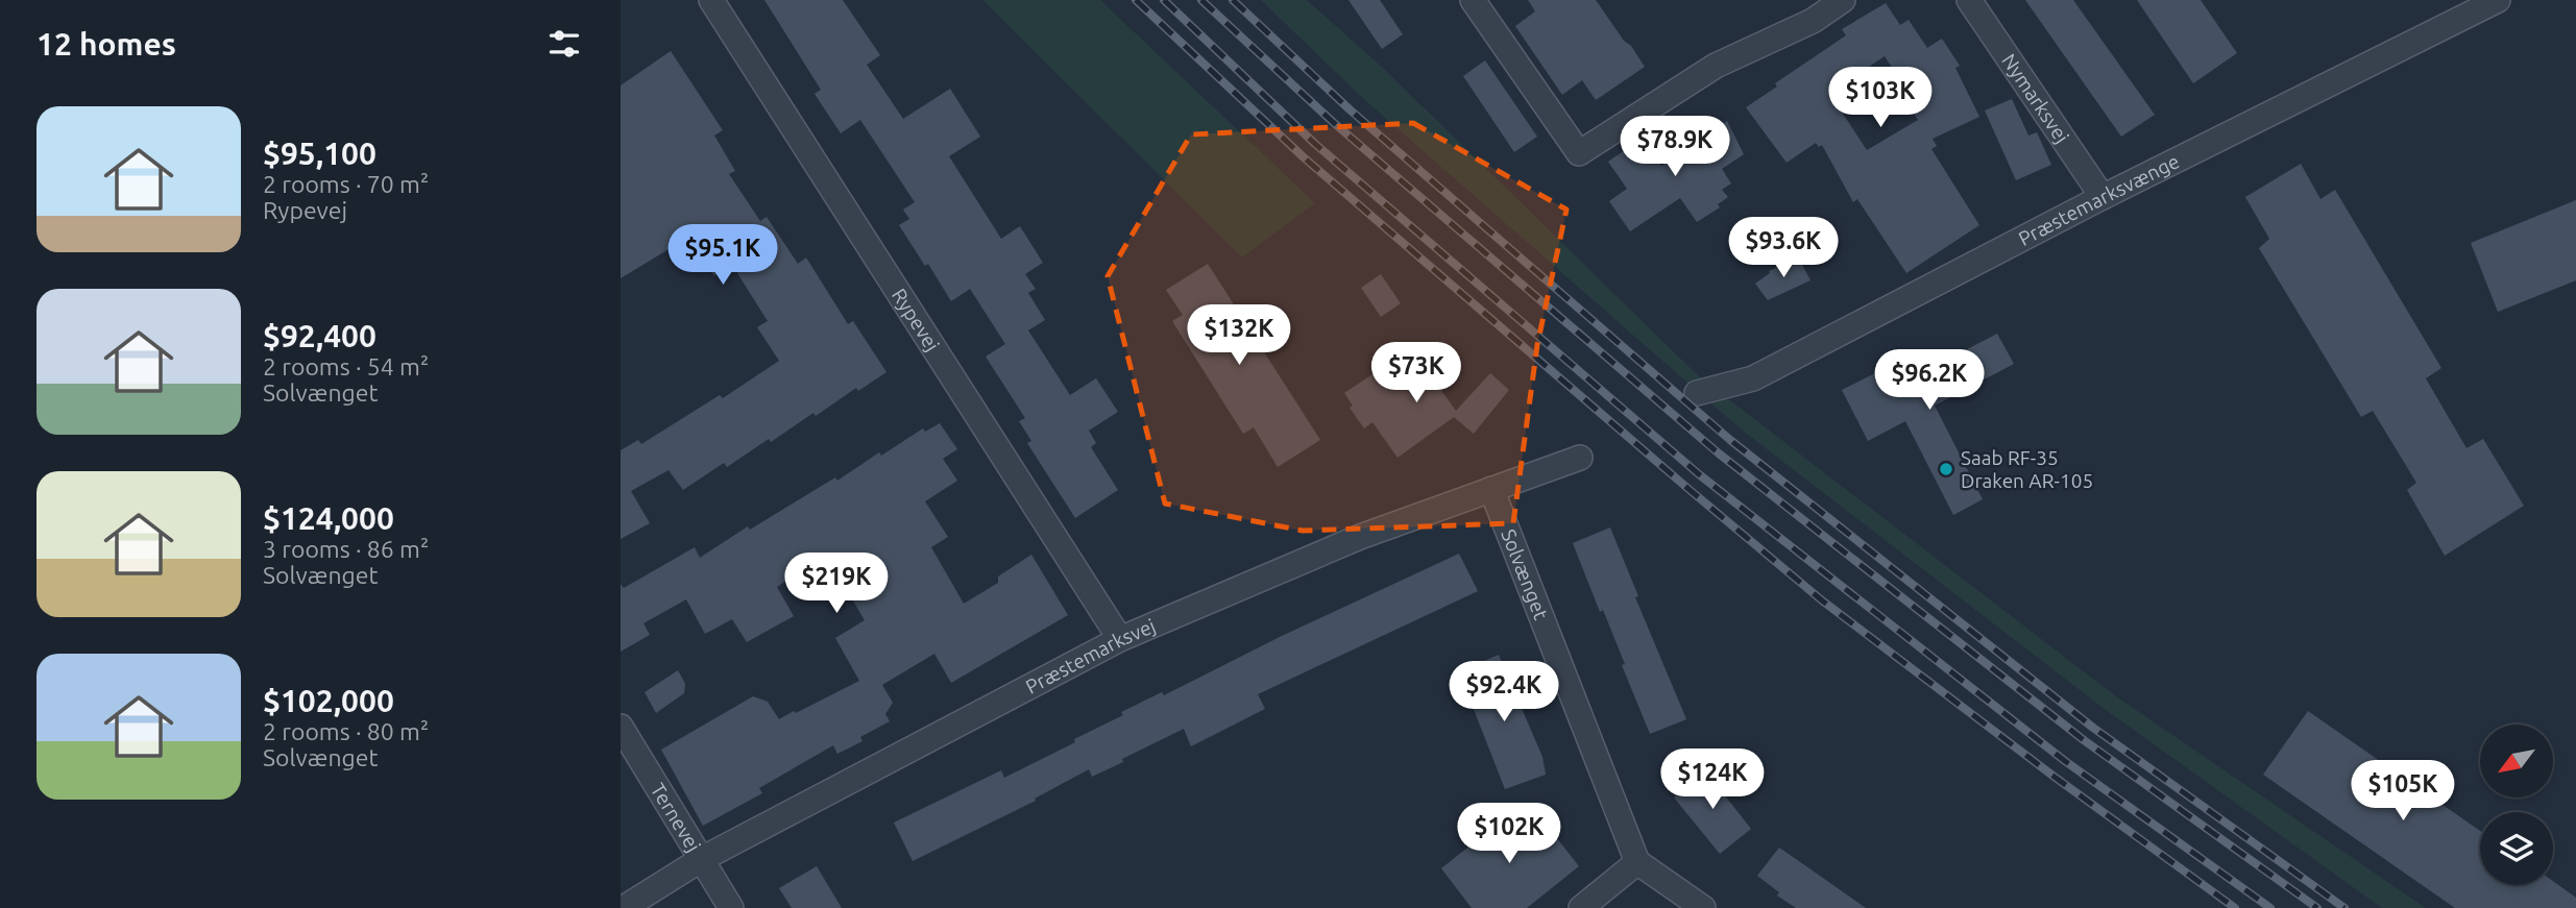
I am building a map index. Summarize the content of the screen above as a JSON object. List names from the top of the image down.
{
  "streets": {
    "street": [
      "Nymarksvej",
      "Præstemarksvænge",
      "Rypevej",
      "Solvænget",
      "Præstemarksvej",
      "Ternevej"
    ]
  },
  "crossings": [
    ["Nymarksvej", "Præstemarksvænge"],
    ["Rypevej", "Præstemarksvej"],
    ["Solvænget", "Præstemarksvej"],
    ["Præstemarksvej", "Ternevej"]
  ],
  "places": ["Saab RF-35 Draken AR-105"],
  "north": "bottom left",
  "page": {
    "heading": "12 homes",
    "price": [
      "$103K",
      "$78.9K",
      "$93.6K",
      "$95.1K",
      "$132K",
      "$73K",
      "$96.2K",
      "$219K",
      "$92.4K",
      "$124K",
      "$105K",
      "$102K"
    ],
    "list": [
      {
        "name": "$95,100",
        "note": "2 rooms · 70 m² · Rypevej"
      },
      {
        "name": "$92,400",
        "note": "2 rooms · 54 m² · Solvænget"
      },
      {
        "name": "$124,000",
        "note": "3 rooms · 86 m² · Solvænget"
      },
      {
        "name": "$102,000",
        "note": "2 rooms · 80 m² · Solvænget"
      }
    ]
  }
}
